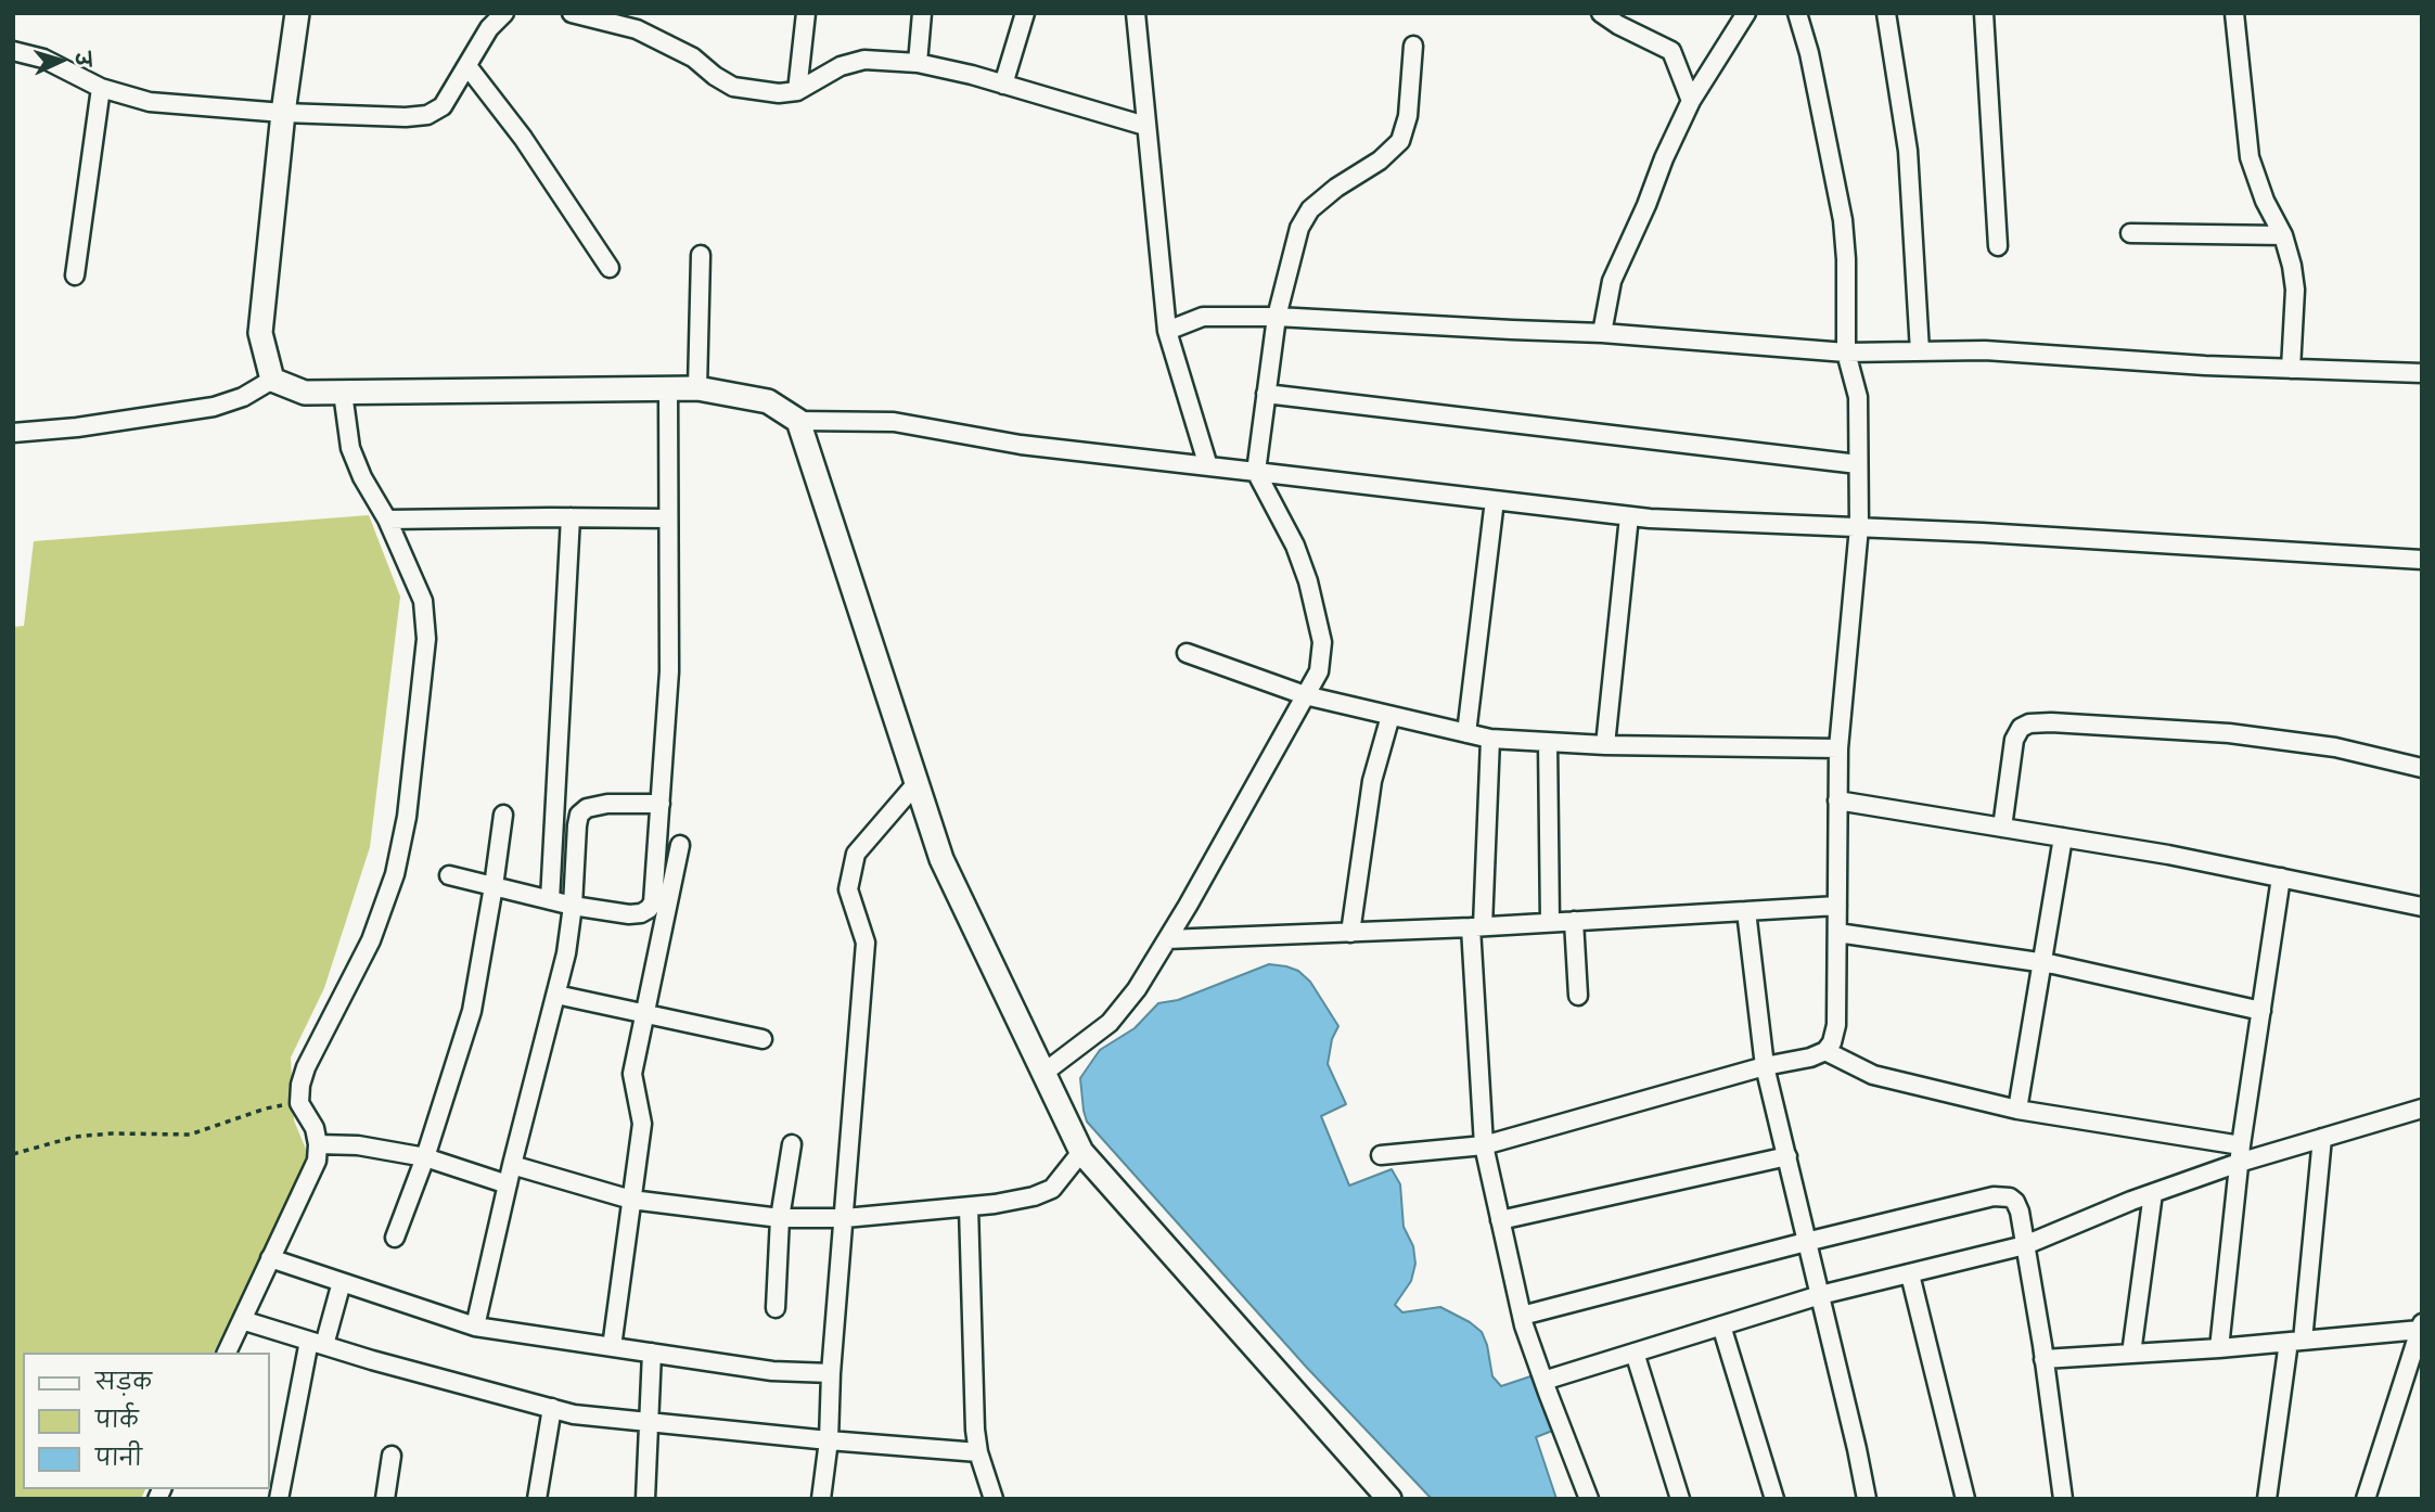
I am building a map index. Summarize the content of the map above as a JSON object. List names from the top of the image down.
{
  "legend": ["सड़क", "पार्क", "पानी"],
  "north": "right"
}
